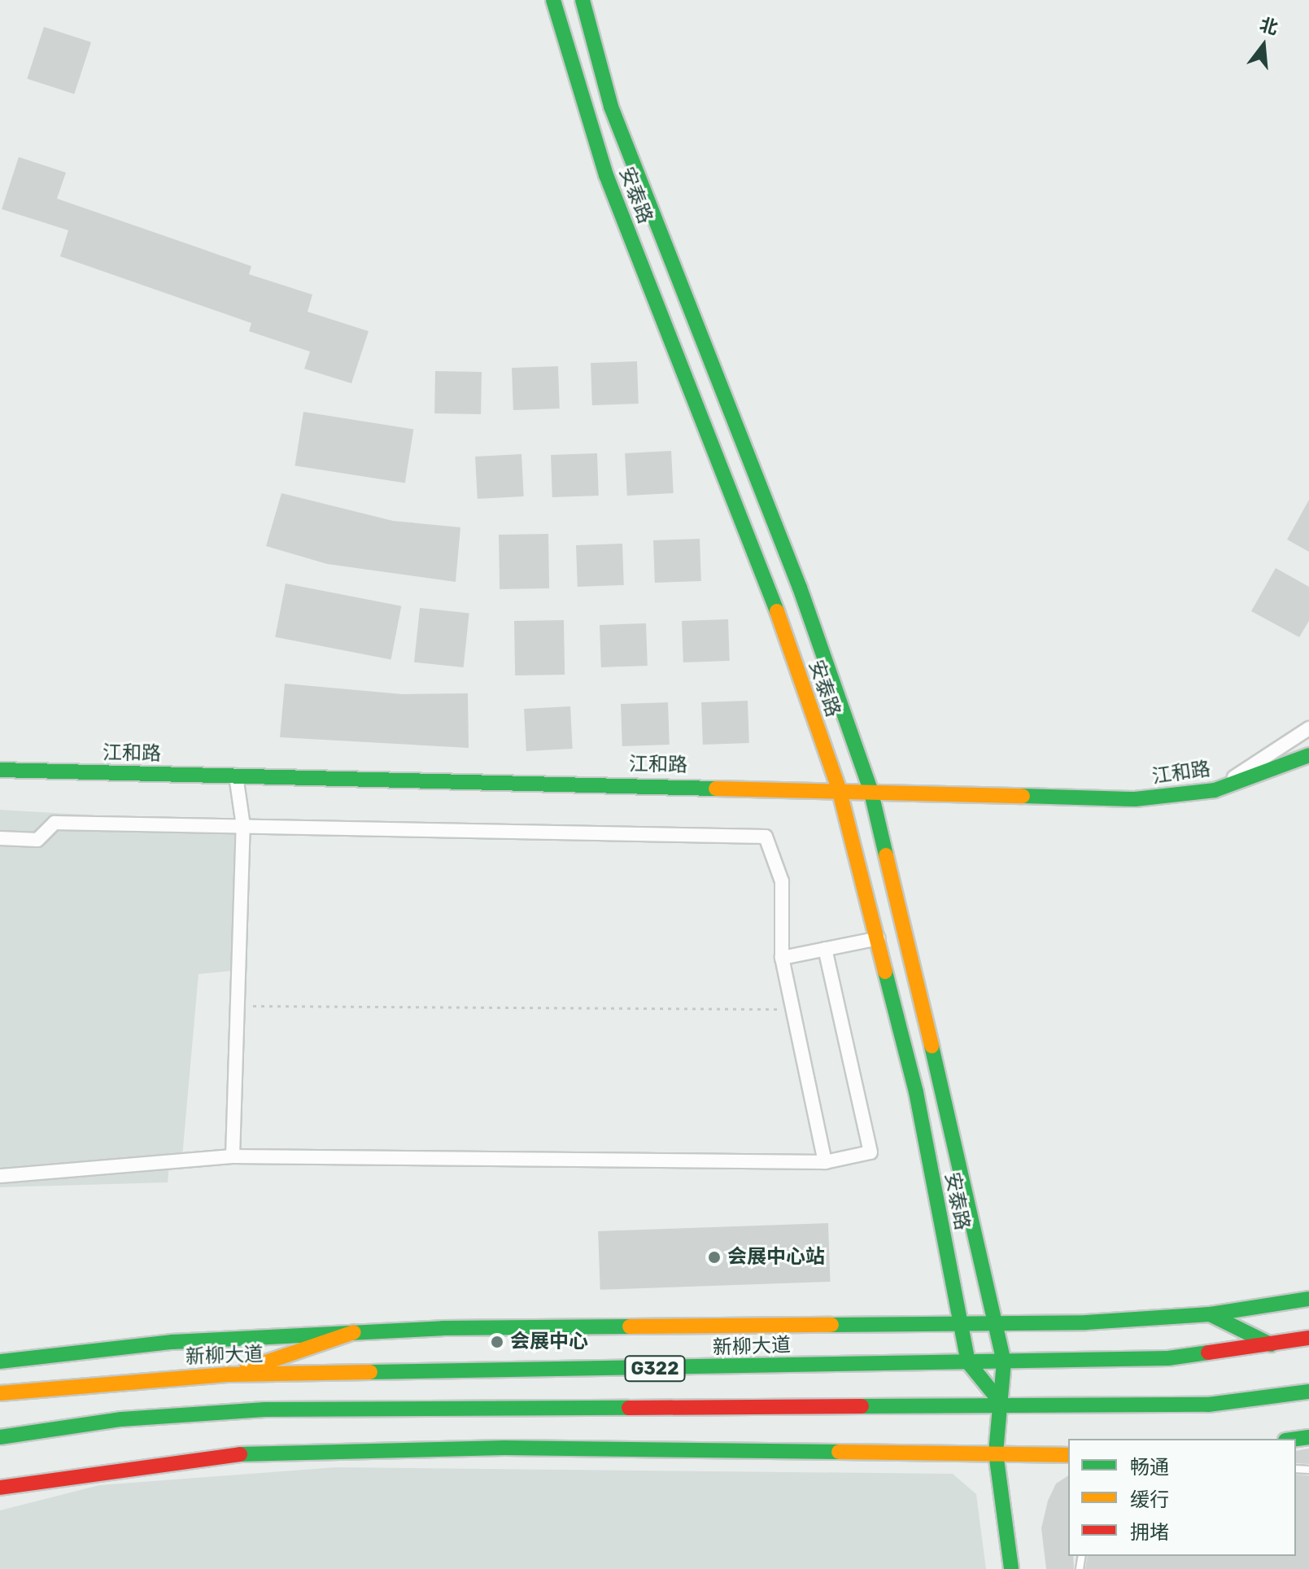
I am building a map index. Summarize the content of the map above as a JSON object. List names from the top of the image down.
{
  "streets": {
    "main road": [
      "安泰路",
      "江和路",
      "新柳大道",
      "G322"
    ]
  },
  "crossings": [
    ["安泰路", "江和路"],
    ["安泰路", "新柳大道"],
    ["安泰路", "G322"]
  ],
  "places": ["会展中心站", "会展中心"],
  "legend": ["畅通", "缓行", "拥堵"],
  "north": "top"
}
